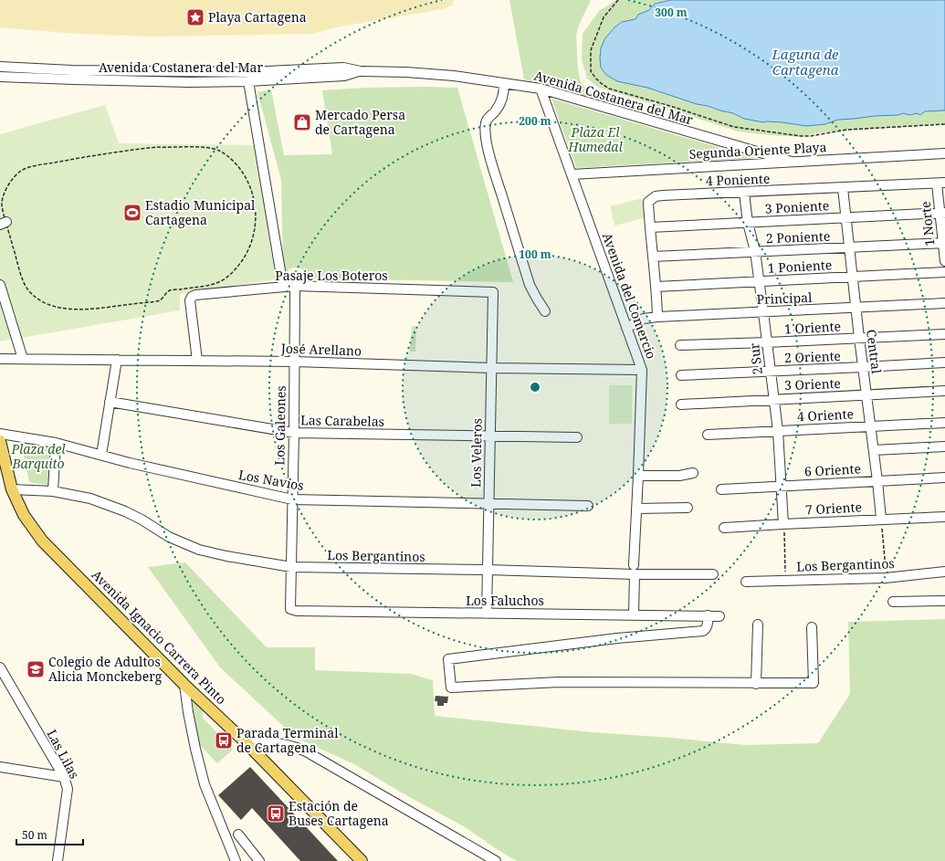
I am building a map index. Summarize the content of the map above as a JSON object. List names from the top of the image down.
{
  "streets": {
    "main road": ["Avenida Ignacio Carrera Pinto"],
    "street": [
      "Avenida Costanera del Mar",
      "Segunda Oriente Playa",
      "4 Poniente",
      "3 Poniente",
      "1 Norte",
      "2 Poniente",
      "1 Poniente",
      "Pasaje Los Boteros",
      "Avenida del Comercio",
      "Principal",
      "1 Oriente",
      "José Arellano",
      "Central",
      "2 Oriente",
      "2 Sur",
      "3 Oriente",
      "4 Oriente",
      "Las Carabelas",
      "Los Galeones",
      "Los Veleros",
      "6 Oriente",
      "Los Navíos",
      "7 Oriente",
      "Los Bergantinos",
      "Los Faluchos",
      "Las Lilas"
    ]
  },
  "crossings": [
    ["Avenida Costanera del Mar", "Segunda Oriente Playa"],
    ["Avenida Costanera del Mar", "Avenida del Comercio"],
    ["Segunda Oriente Playa", "Avenida del Comercio"],
    ["4 Poniente", "3 Poniente"],
    ["4 Poniente", "1 Norte"],
    ["4 Poniente", "2 Poniente"],
    ["4 Poniente", "1 Poniente"],
    ["4 Poniente", "Principal"],
    ["4 Poniente", "Central"],
    ["4 Poniente", "2 Sur"],
    ["3 Poniente", "1 Norte"],
    ["3 Poniente", "Central"],
    ["3 Poniente", "2 Sur"],
    ["1 Norte", "2 Poniente"],
    ["2 Poniente", "Central"],
    ["2 Poniente", "2 Sur"],
    ["1 Poniente", "Central"],
    ["1 Poniente", "2 Sur"],
    ["Pasaje Los Boteros", "José Arellano"],
    ["Pasaje Los Boteros", "Los Galeones"],
    ["Pasaje Los Boteros", "Los Veleros"],
    ["Avenida del Comercio", "Principal"],
    ["Avenida del Comercio", "José Arellano"],
    ["Avenida del Comercio", "Los Bergantinos"],
    ["Avenida del Comercio", "Los Faluchos"],
    ["Principal", "Central"],
    ["Principal", "2 Sur"],
    ["1 Oriente", "Central"],
    ["1 Oriente", "2 Sur"],
    ["José Arellano", "Los Galeones"],
    ["José Arellano", "Los Veleros"],
    ["Central", "2 Oriente"],
    ["Central", "3 Oriente"],
    ["Central", "4 Oriente"],
    ["Central", "6 Oriente"],
    ["Central", "7 Oriente"],
    ["2 Oriente", "2 Sur"],
    ["2 Sur", "3 Oriente"],
    ["2 Sur", "4 Oriente"],
    ["2 Sur", "6 Oriente"],
    ["2 Sur", "7 Oriente"],
    ["Las Carabelas", "Los Galeones"],
    ["Las Carabelas", "Los Veleros"],
    ["Los Galeones", "Los Navíos"],
    ["Los Galeones", "Los Bergantinos"],
    ["Los Galeones", "Los Faluchos"],
    ["Los Veleros", "Los Navíos"],
    ["Los Veleros", "Los Bergantinos"],
    ["Los Veleros", "Los Faluchos"],
    ["Los Bergantinos", "Avenida Ignacio Carrera Pinto"]
  ],
  "water": ["Laguna de Cartagena"],
  "parks": ["Plaza El Humedal", "Plaza del Barquito"],
  "places": {
    "place": ["Playa Cartagena"],
    "shop": ["Mercado Persa de Cartagena"],
    "sports": ["Estadio Municipal Cartagena"],
    "school or university": ["Colegio de Adultos Alicia Monckeberg"],
    "bus stop": ["Parada Terminal de Cartagena", "Estación de Buses Cartagena"]
  },
  "scale_bar": "50 m",
  "rings": ["300 m", "200 m", "100 m"]
}
